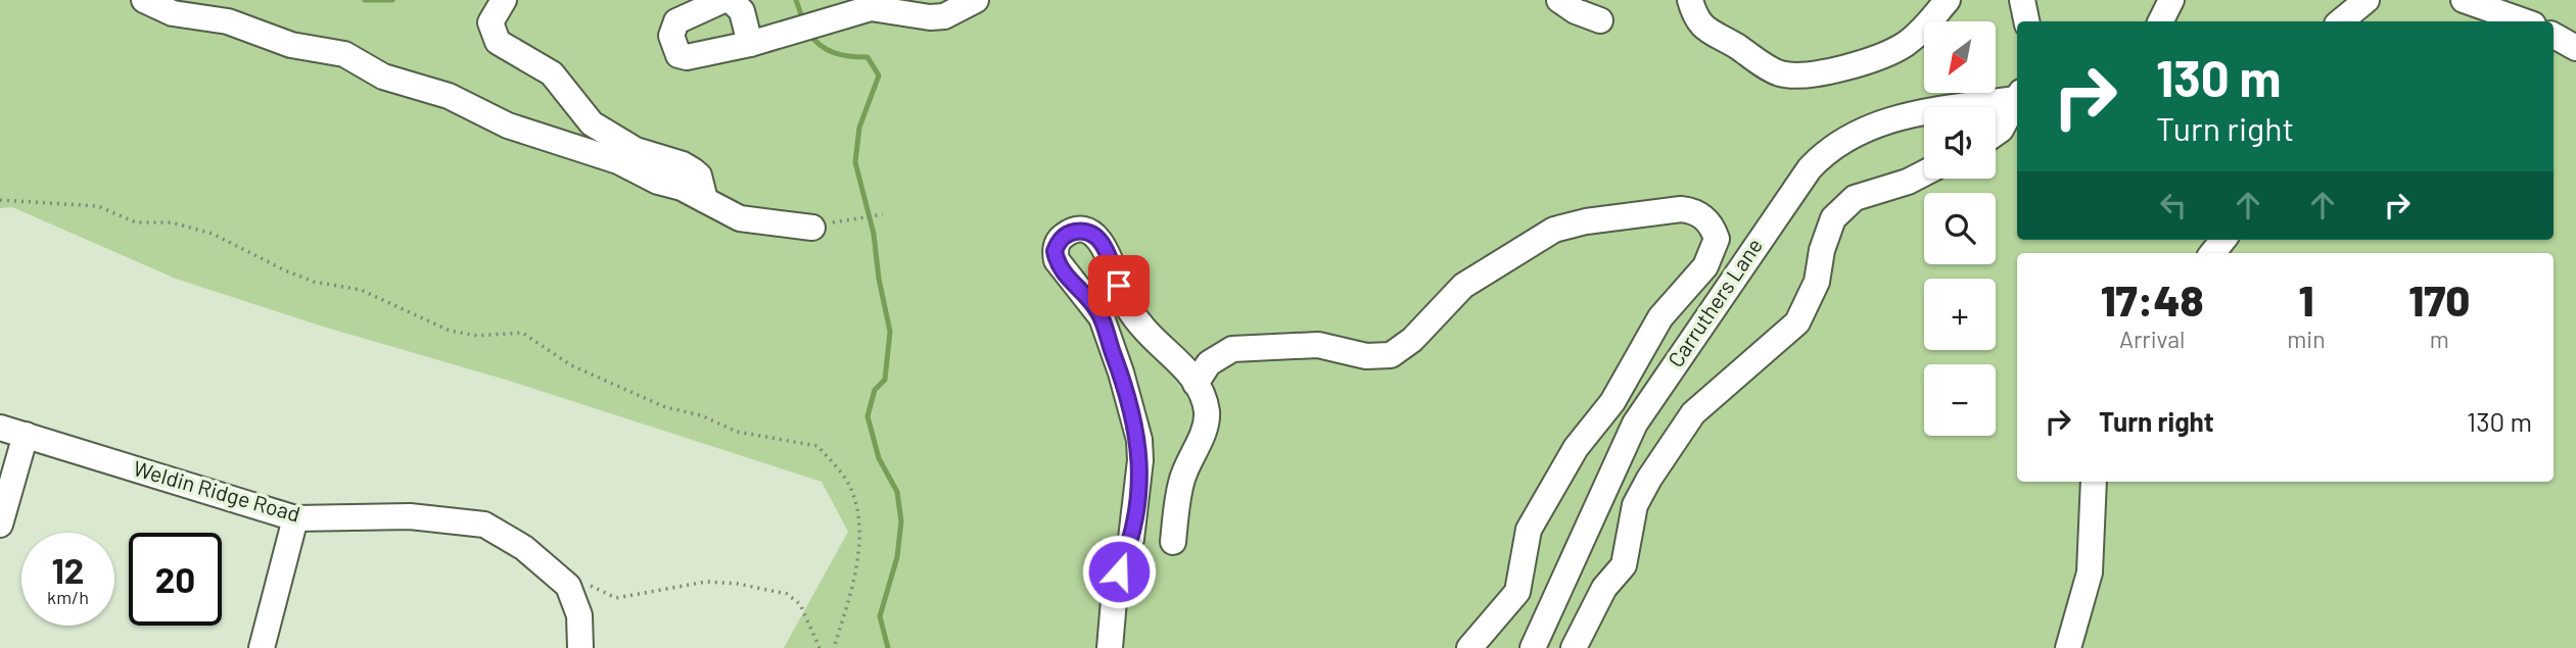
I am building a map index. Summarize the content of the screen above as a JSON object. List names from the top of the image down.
{
  "streets": {
    "street": ["Carruthers Lane", "Weldin Ridge Road"]
  },
  "north": "bottom left",
  "page": {
    "map_buttons": ["+", "−"],
    "turn": ["130 m", "Turn right"],
    "eta": [
      "17:48",
      "Arrival",
      "1",
      "min",
      "170",
      "m"
    ],
    "list": [
      {
        "name": "Turn right",
        "value": "130 m"
      }
    ],
    "speed": "12 km/h",
    "limit": "20"
  }
}
